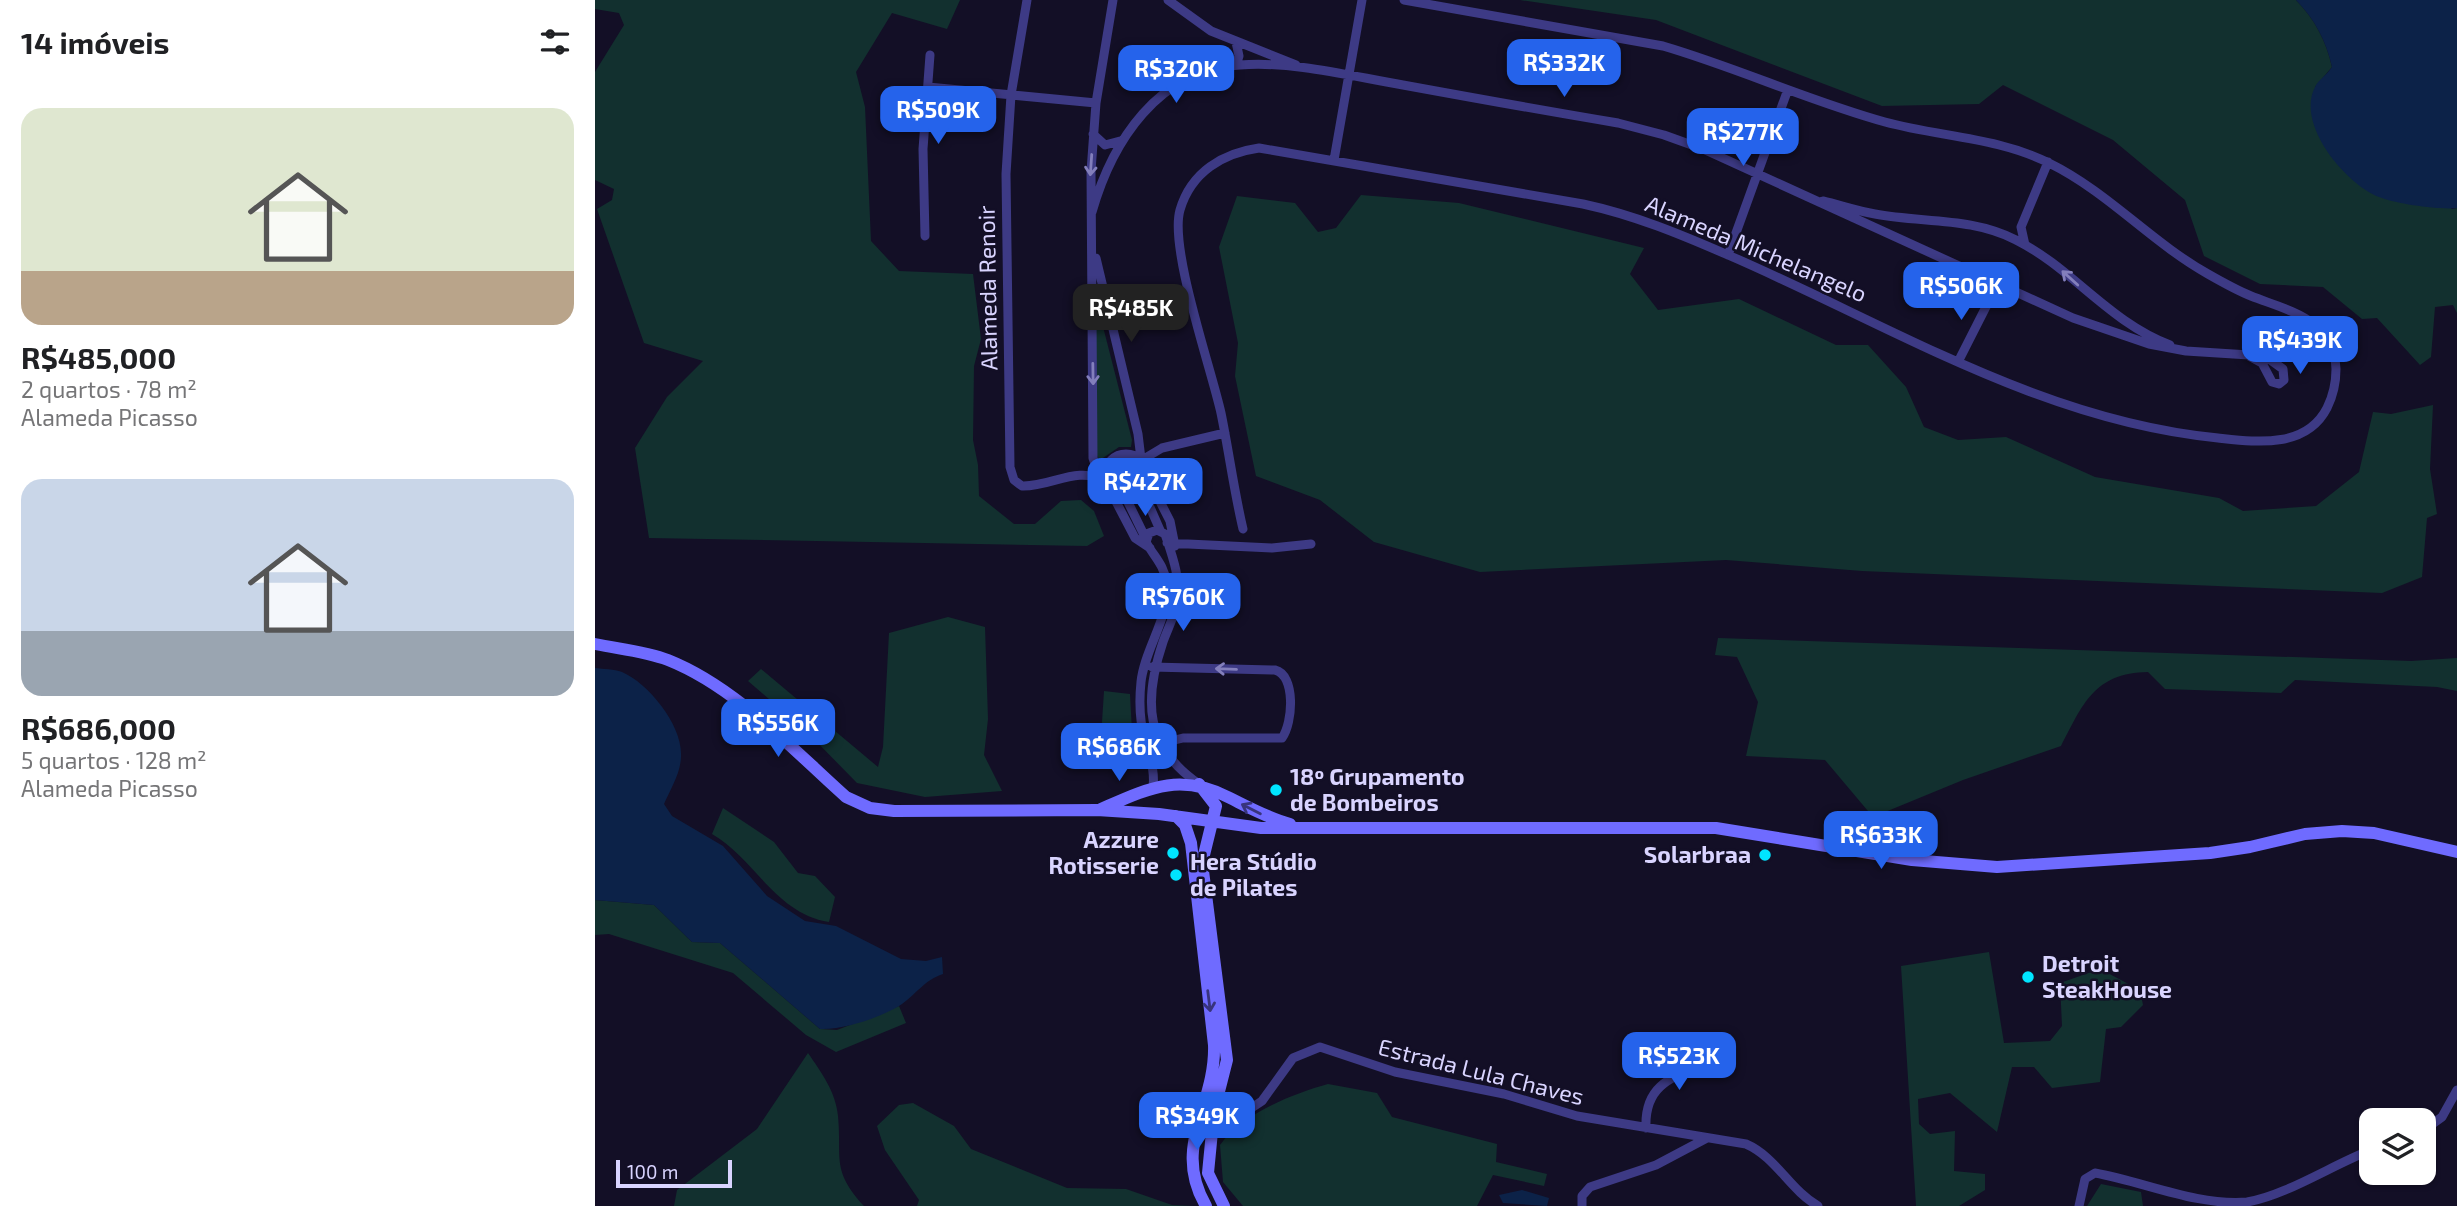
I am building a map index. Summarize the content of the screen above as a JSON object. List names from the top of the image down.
{
  "streets": {
    "street": ["Alameda Michelangelo", "Alameda Renoir", "Estrada Lula Chaves"]
  },
  "places": [
    "18º Grupamento de Bombeiros",
    "Azzure Rotisserie",
    "Solarbraa",
    "Hera Stúdio de Pilates",
    "Detroit SteakHouse"
  ],
  "scale_bar": "100 m",
  "page": {
    "heading": "14 imóveis",
    "price": [
      "R$332K",
      "R$320K",
      "R$509K",
      "R$277K",
      "R$506K",
      "R$485K",
      "R$439K",
      "R$427K",
      "R$760K",
      "R$556K",
      "R$686K",
      "R$633K",
      "R$523K",
      "R$349K"
    ],
    "list": [
      {
        "name": "R$485,000",
        "note": "2 quartos · 78 m² · Alameda Picasso"
      },
      {
        "name": "R$686,000",
        "note": "5 quartos · 128 m² · Alameda Picasso"
      }
    ],
    "scale": "100 m"
  }
}
